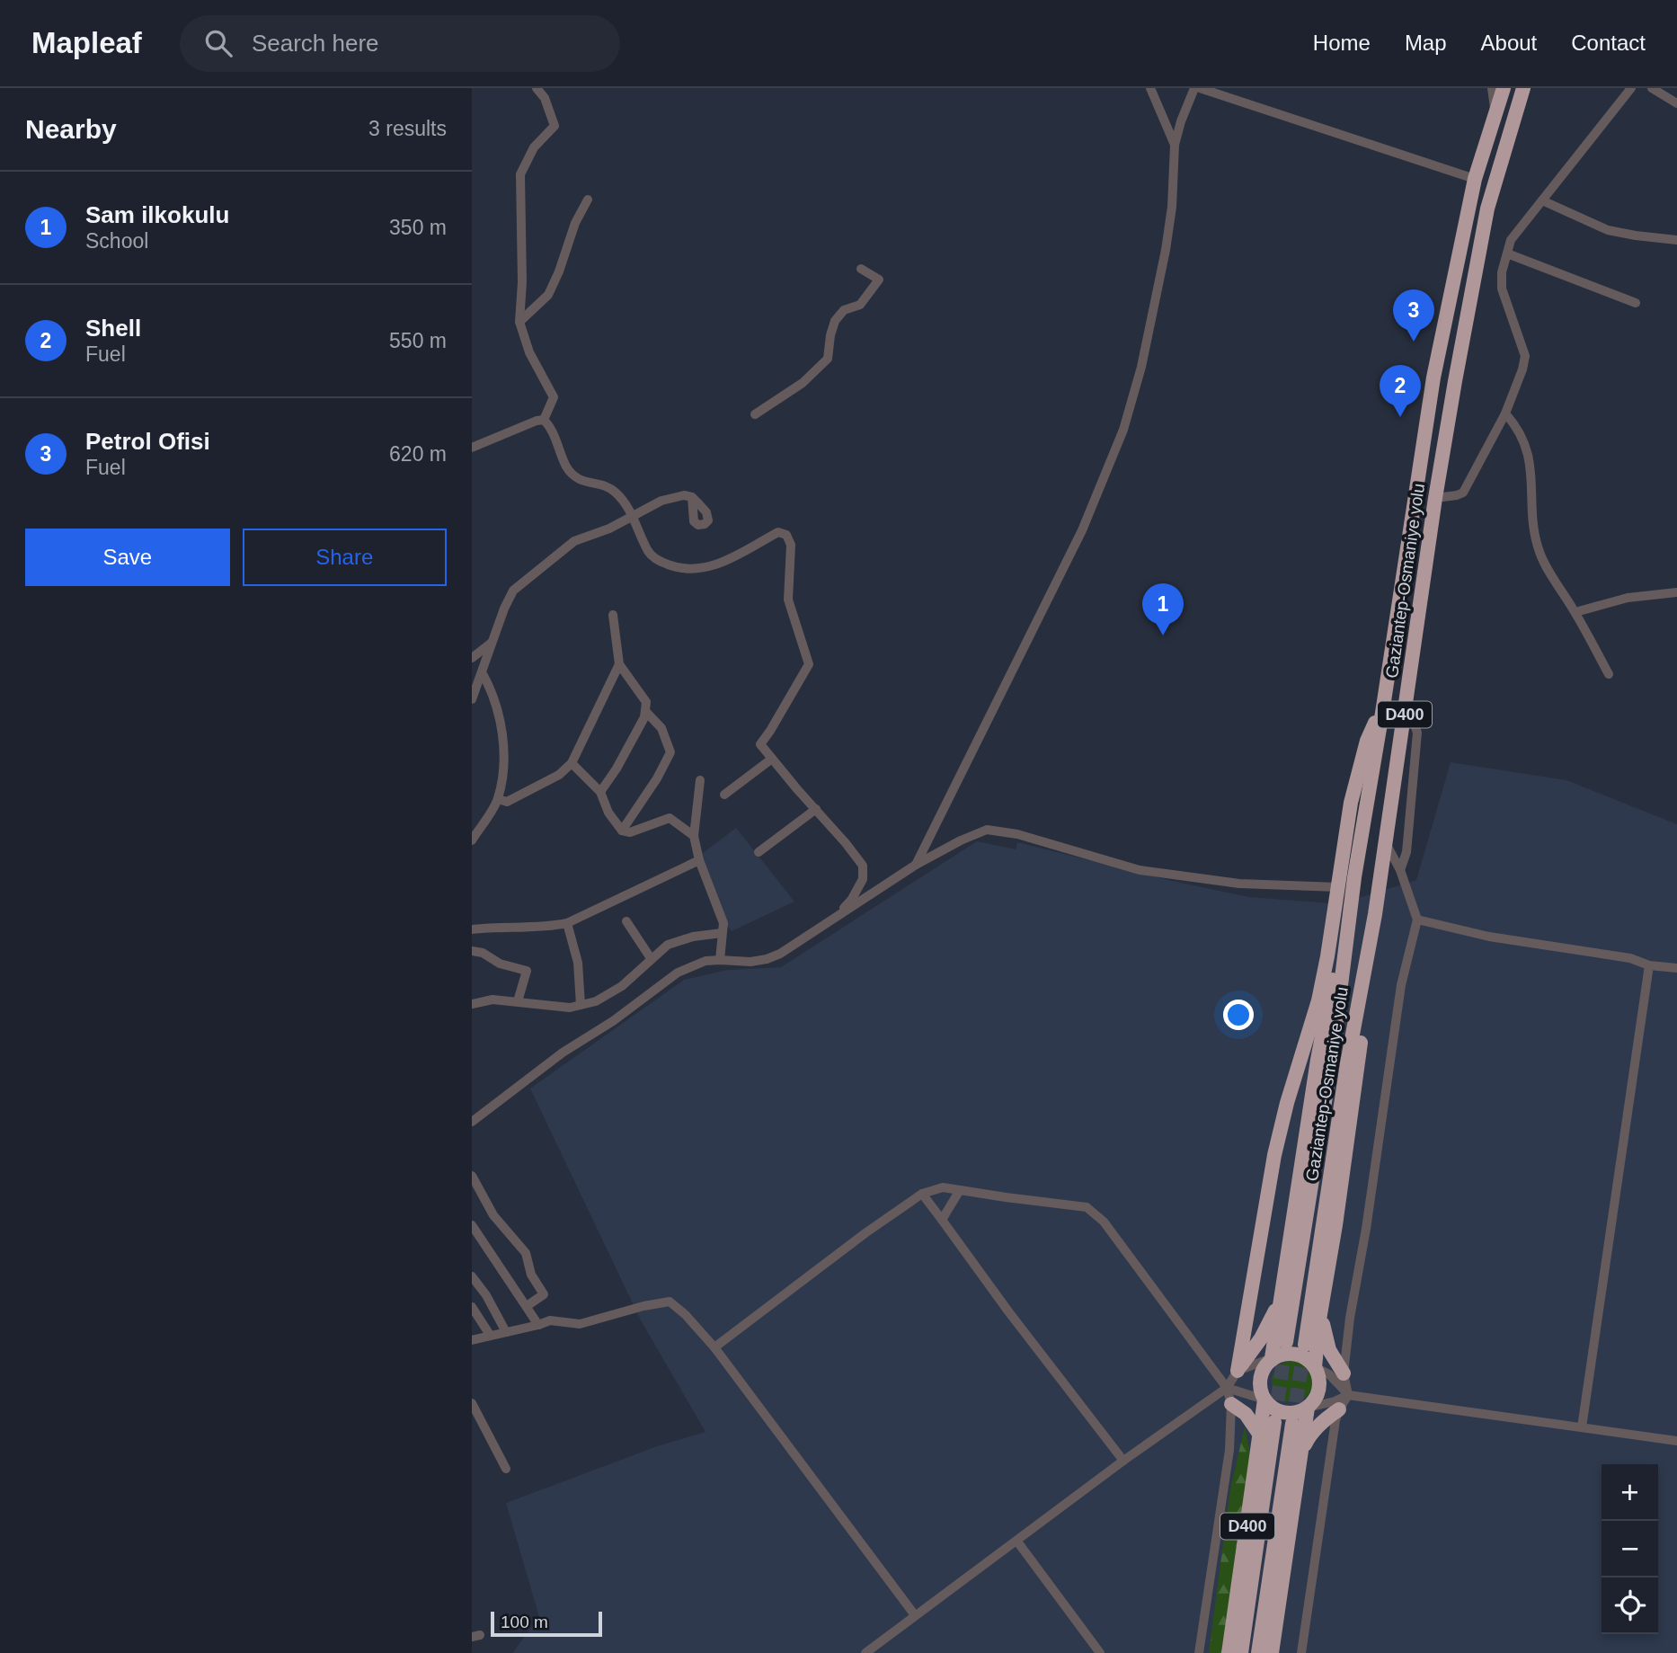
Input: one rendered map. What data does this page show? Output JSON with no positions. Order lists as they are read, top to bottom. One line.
{"streets":{"highway":["Gaziantep-Osmaniye yolu","D400"]},"crossings":[["Gaziantep-Osmaniye yolu","D400"]],"scale_bar":"100 m","page":{"header":"Mapleaf","search":"Search here","nav":["Home","Map","About","Contact"],"heading":["Nearby","3 results"],"list":[{"mark":"1","name":"Sam ilkokulu","note":"School","value":"350 m"},{"mark":"2","name":"Shell","note":"Fuel","value":"550 m"},{"mark":"3","name":"Petrol Ofisi","note":"Fuel","value":"620 m"}],"pins":["3","2","1"],"buttons":["Save","Share"],"map_buttons":["+","−"],"scale":"100 m"}}
